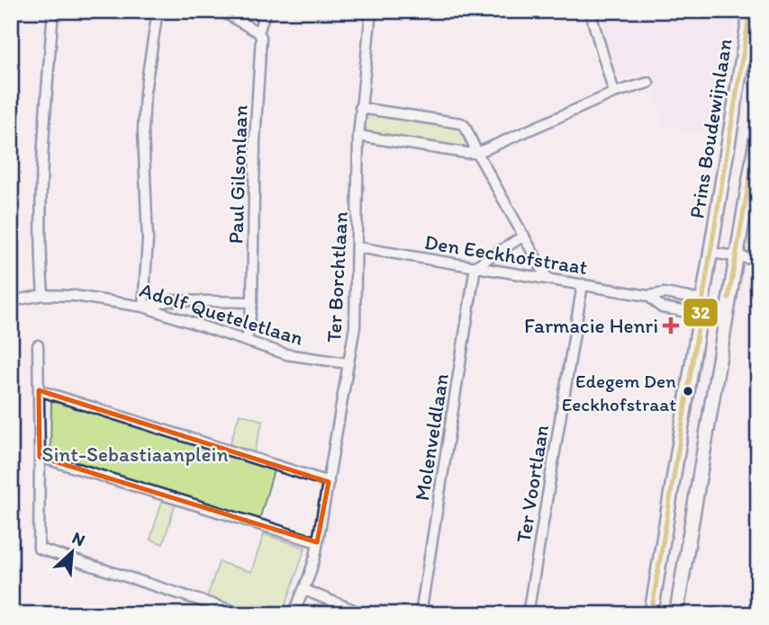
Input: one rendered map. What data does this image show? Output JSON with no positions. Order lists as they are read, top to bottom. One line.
{"streets":{"main road":["Prins Boudewijnlaan"],"street":["Paul Gilsonlaan","Den Eeckhofstraat","Ter Borchtlaan","Adolf Queteletlaan","Molenveldlaan","Ter Voortlaan"]},"crossings":[["Prins Boudewijnlaan","Den Eeckhofstraat"],["Paul Gilsonlaan","Adolf Queteletlaan"],["Den Eeckhofstraat","Ter Borchtlaan"],["Den Eeckhofstraat","Molenveldlaan"],["Den Eeckhofstraat","Ter Voortlaan"],["Ter Borchtlaan","Adolf Queteletlaan"]],"parks":["Sint-Sebastiaanplein"],"places":{"health":["Farmacie Henri"],"other":["Edegem Den Eeckhofstraat"]},"lines":["transit line 32"],"north":"top right"}
